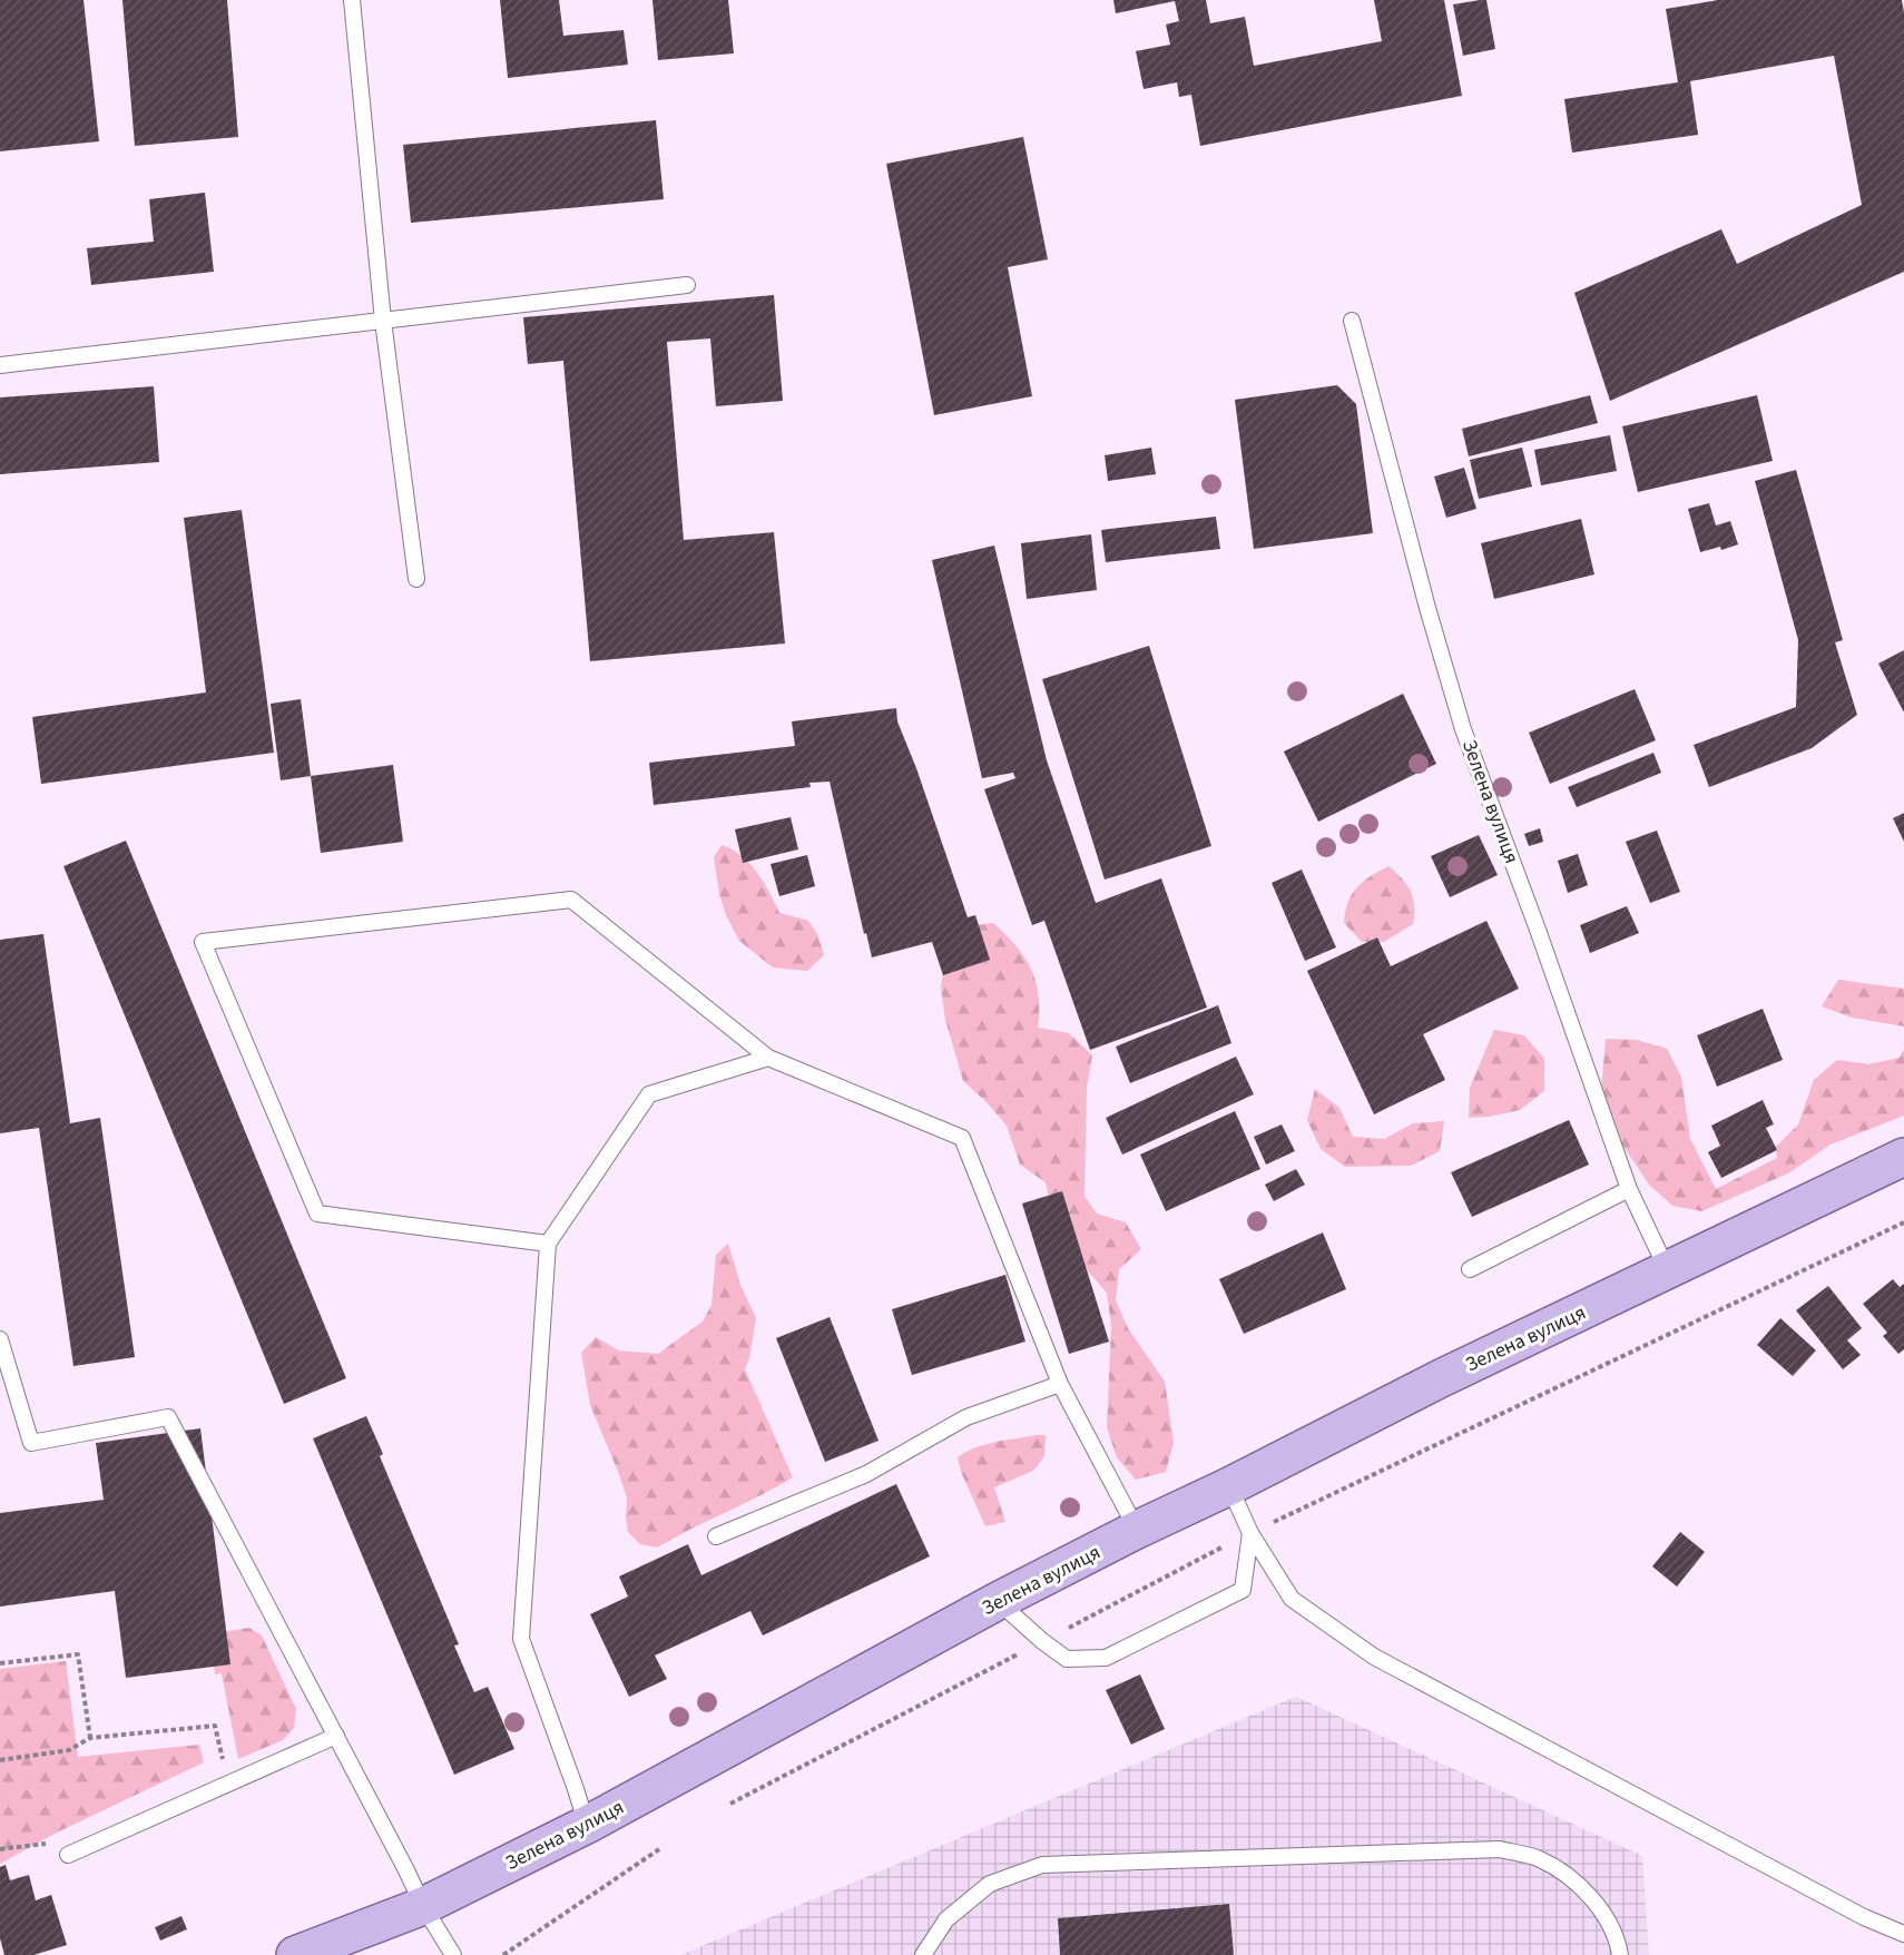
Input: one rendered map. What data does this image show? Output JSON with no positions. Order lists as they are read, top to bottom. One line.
{"streets":{"main road":["Зелена вулиця"]}}
